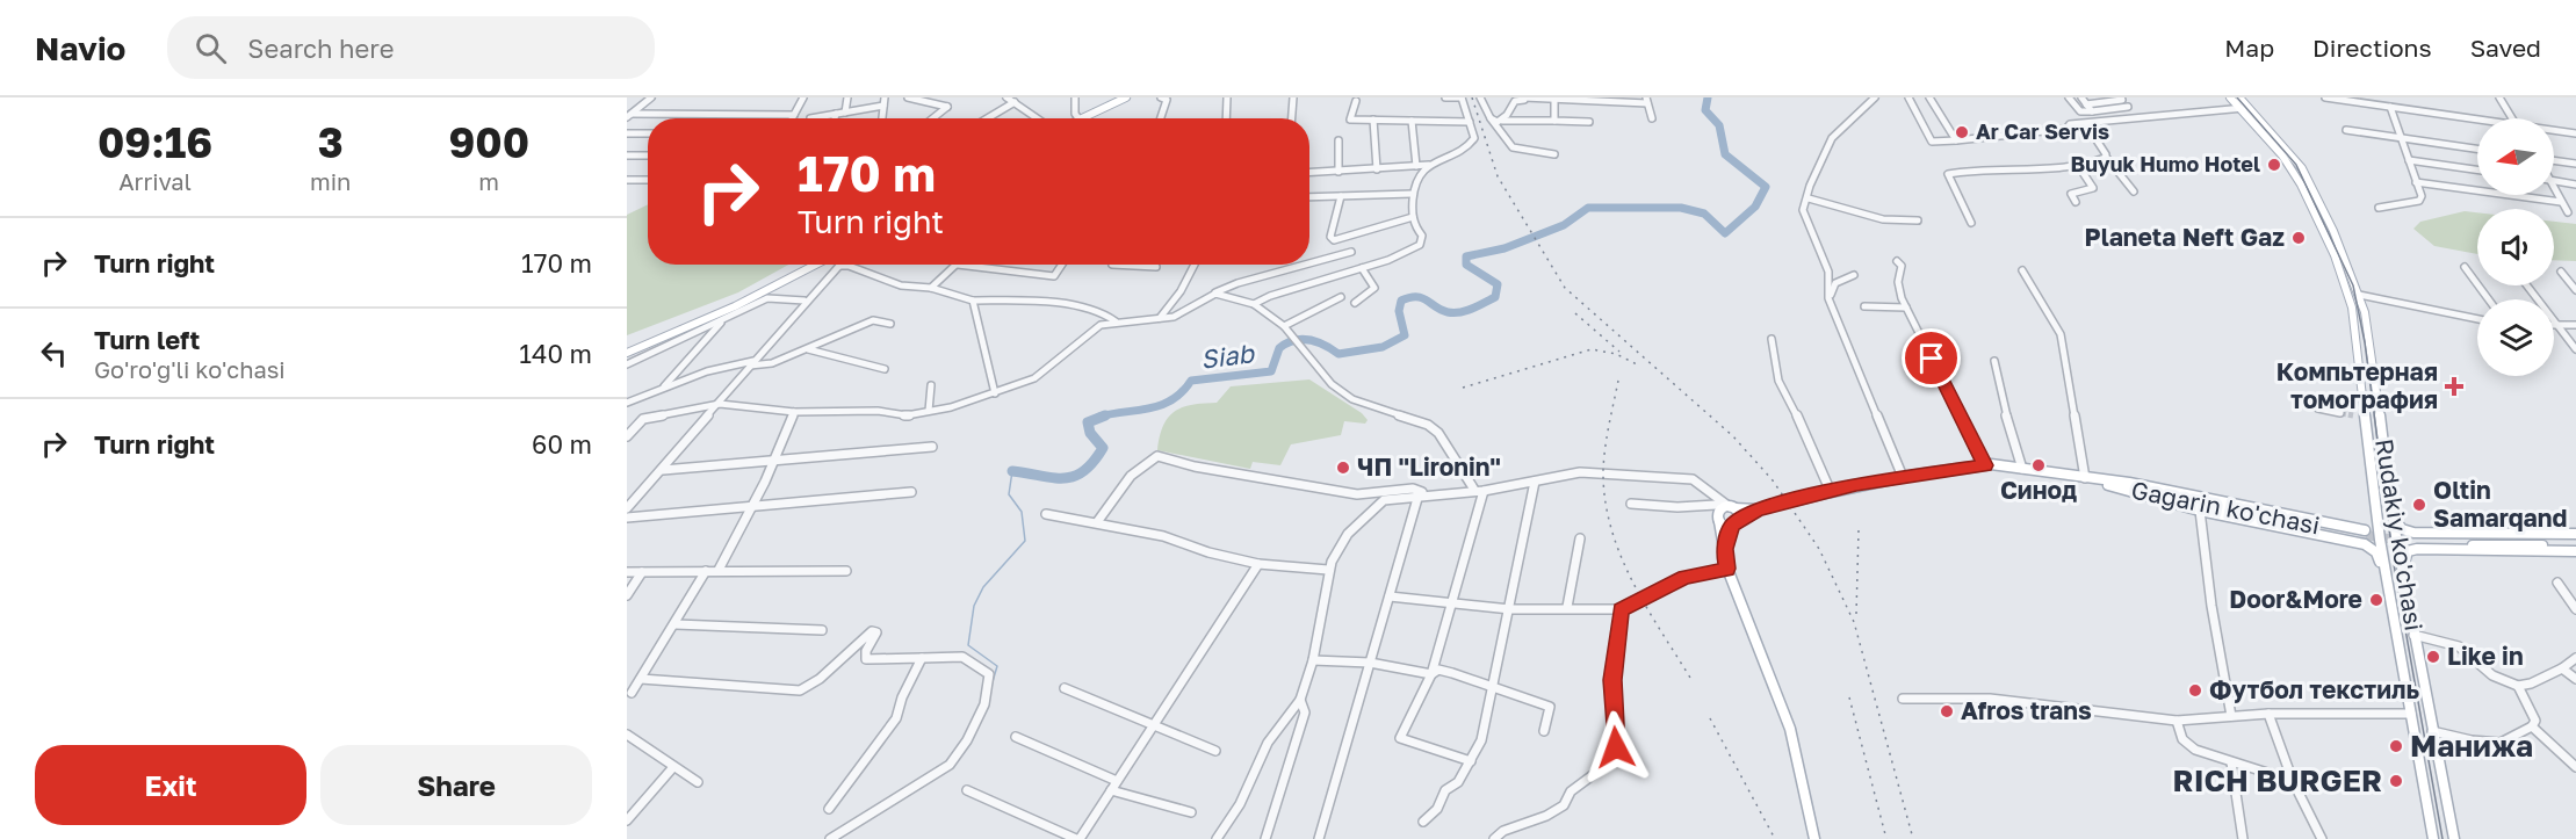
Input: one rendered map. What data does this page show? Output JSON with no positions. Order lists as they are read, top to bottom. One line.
{"streets":{"main road":["Gagarin ko'chasi","Rudakiy ko'chasi"]},"water":["Siab"],"places":{"other":["Ar Car Servis","Buyuk Humo Hotel","Planeta Neft Gaz","Синод","ЧП \"Lironin\"","Oltin Samarqand","Door&More","Like in","Футбол текстиль","Afros trans","Манижа","RICH BURGER"],"health":["Компьтерная томография"]},"north":"left","page":{"header":"Navio","search":"Search here","nav":["Map","Directions","Saved"],"eta":["09:16","Arrival","3","min","900","m"],"turn":["170 m","Turn right"],"list":[{"name":"Turn right","value":"170 m"},{"name":"Turn left","note":"Go'ro'g'li ko'chasi","value":"140 m"},{"name":"Turn right","value":"60 m"}],"buttons":["Exit","Share"]}}
